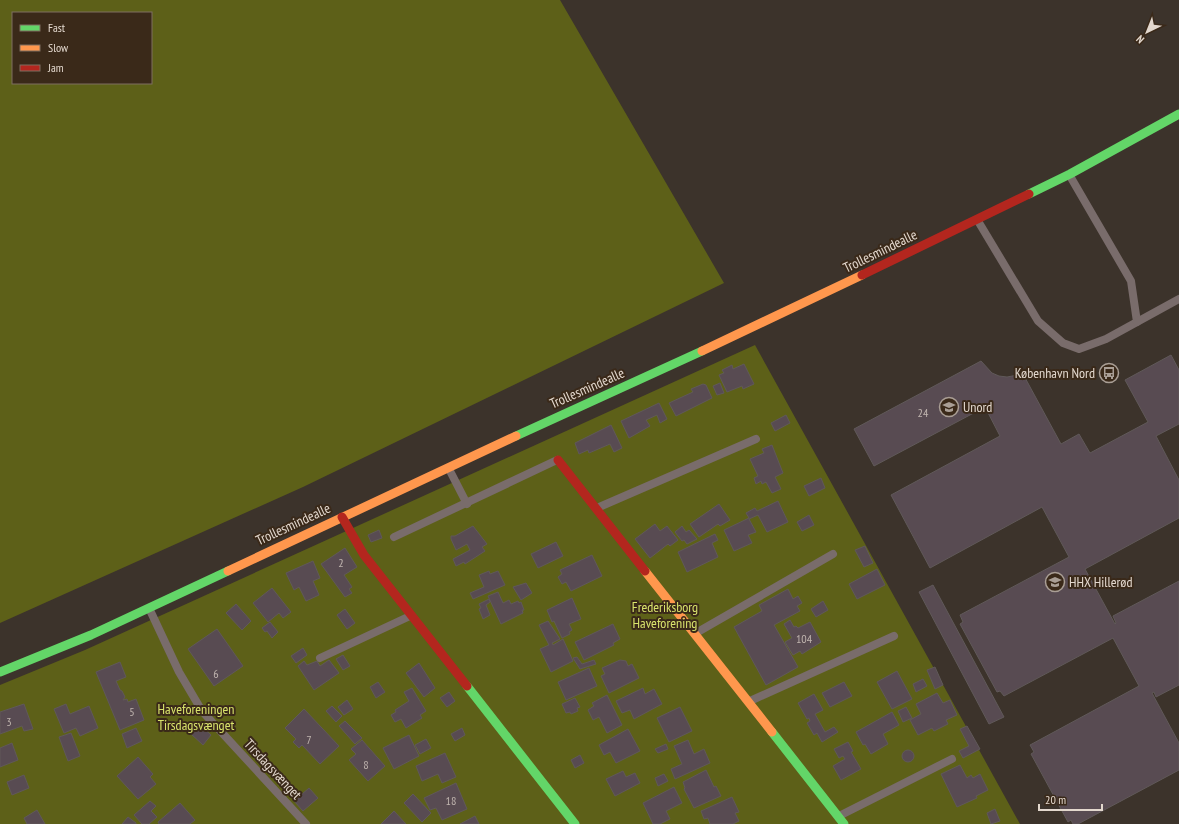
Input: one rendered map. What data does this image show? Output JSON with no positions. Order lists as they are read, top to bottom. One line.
{"streets":{"street":["Trollesmindealle"],"lane":["Tirsdagsvænget"]},"crossings":[["Trollesmindealle","Tirsdagsvænget"]],"parks":["Frederiksborg Haveforening","Haveforeningen Tirsdagsvænget"],"places":{"bus stop":["København Nord"],"school or university":["Unord","HHX Hillerød"]},"house_numbers":["24","2","104","6","5","3","7","8","18"],"legend":["Fast","Slow","Jam"],"scale_bar":"20 m","north":"bottom left"}
